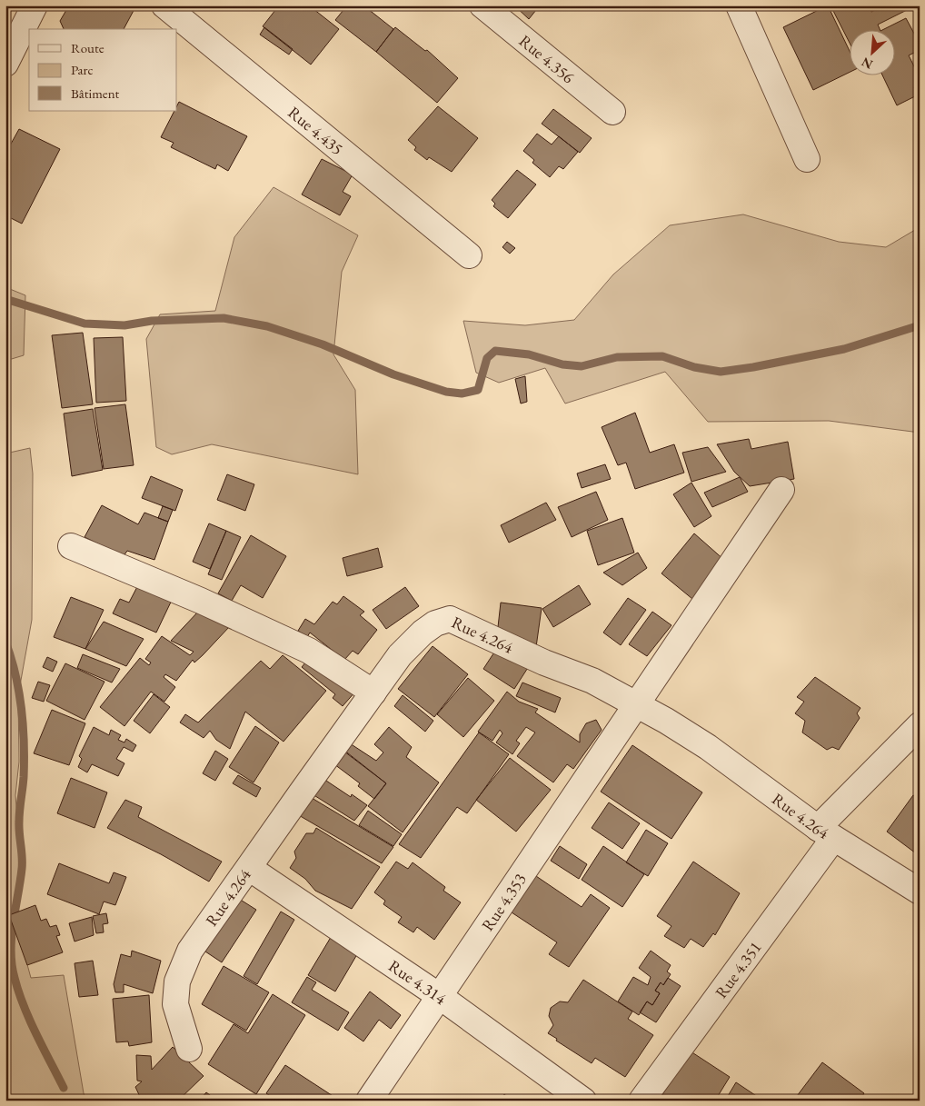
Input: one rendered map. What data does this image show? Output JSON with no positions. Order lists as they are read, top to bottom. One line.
{"streets":{"street":["Rue 4.356","Rue 4.435","Rue 4.264","Rue 4.353","Rue 4.351","Rue 4.314"]},"crossings":[["Rue 4.264","Rue 4.353"],["Rue 4.264","Rue 4.351"],["Rue 4.264","Rue 4.314"],["Rue 4.353","Rue 4.314"]],"legend":["Route","Parc","Bâtiment"],"north":"bottom left"}
